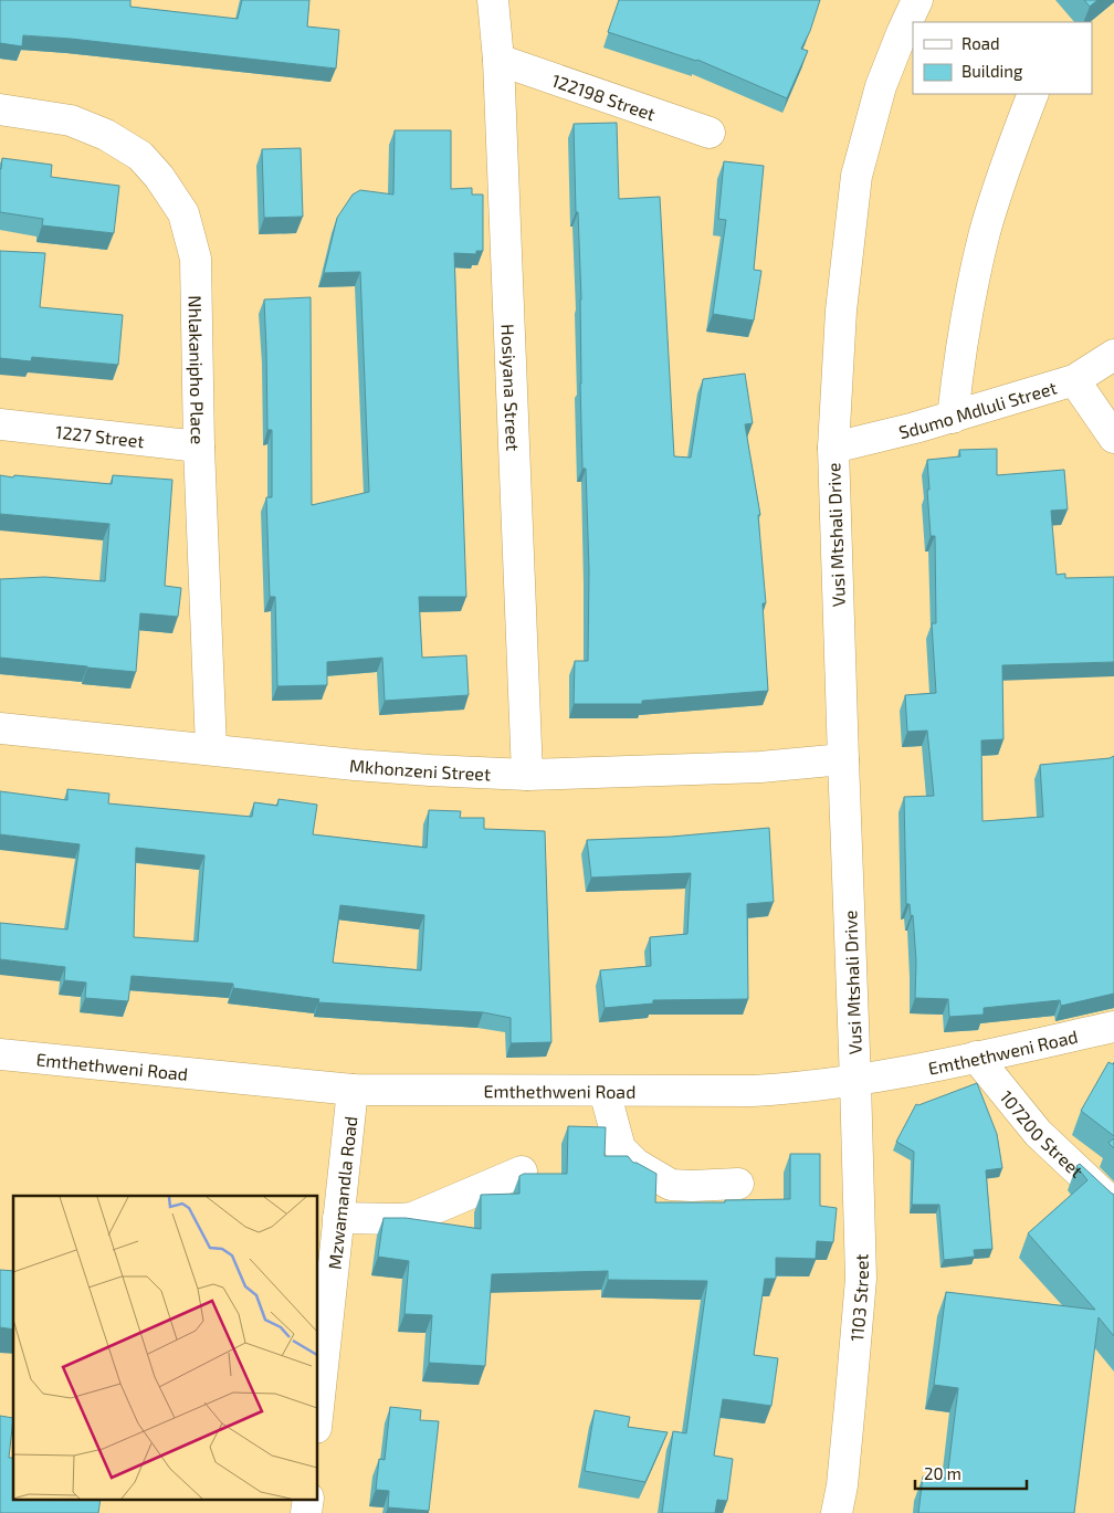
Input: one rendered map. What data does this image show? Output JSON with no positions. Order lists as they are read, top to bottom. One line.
{"streets":{"street":["122198 Street","Nhlakanipho Place","Hosiyana Street","Sdumo Mdluli Street","1227 Street","Vusi Mtshali Drive","Mkhonzeni Street","Emthethweni Road","107200 Street","Mzwamandla Road","1103 Street"]},"crossings":[["122198 Street","Hosiyana Street"],["Nhlakanipho Place","1227 Street"],["Nhlakanipho Place","Mkhonzeni Street"],["Hosiyana Street","Mkhonzeni Street"],["Sdumo Mdluli Street","Vusi Mtshali Drive"],["Vusi Mtshali Drive","Mkhonzeni Street"],["Vusi Mtshali Drive","Emthethweni Road"],["Vusi Mtshali Drive","1103 Street"],["Emthethweni Road","107200 Street"],["Emthethweni Road","Mzwamandla Road"],["Emthethweni Road","1103 Street"]],"legend":["Road","Building"],"scale_bar":"20 m"}
